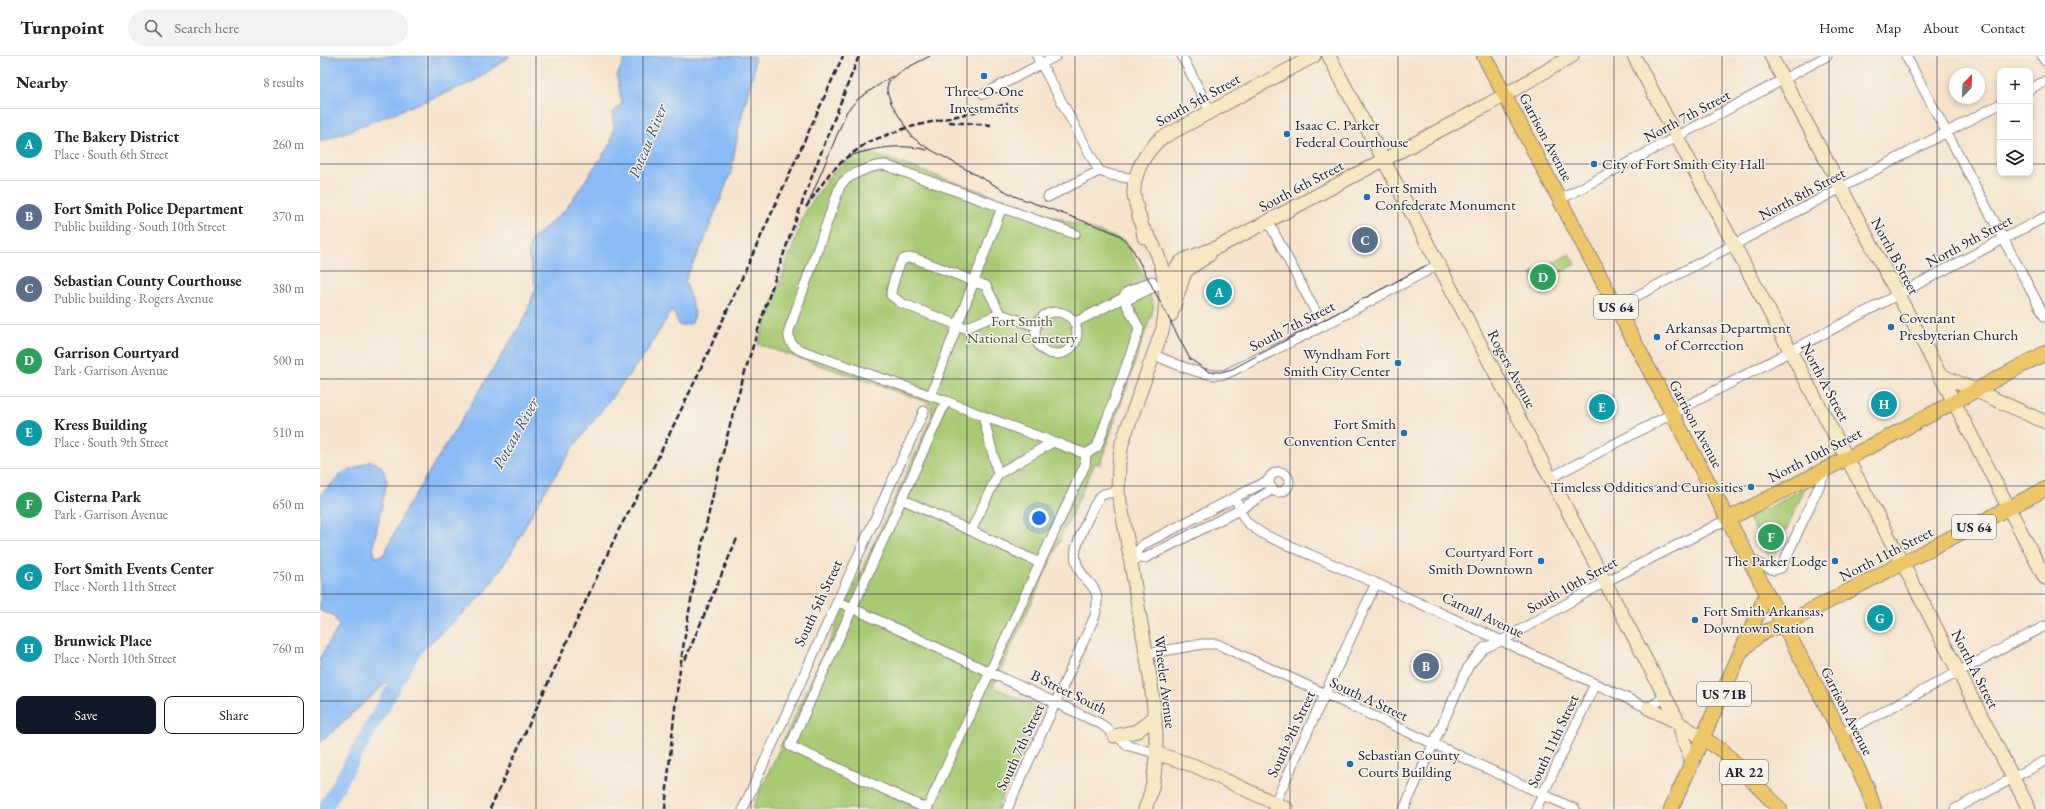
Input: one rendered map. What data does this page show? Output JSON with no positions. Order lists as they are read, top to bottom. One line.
{"streets":{"main road":["Garrison Avenue","US 64","North 10th Street","North 11th Street","US 71B","AR 22"],"street":["South 5th Street","North 7th Street","South 6th Street","North 8th Street","North 9th Street","North B Street","South 7th Street","Rogers Avenue","North A Street","South 10th Street","Carnall Avenue","Wheeler Avenue","B Street South","South A Street","South 9th Street","South 11th Street"]},"crossings":[["South 5th Street","B Street South"],["North 7th Street","Garrison Avenue"],["North 7th Street","North B Street"],["North 7th Street","North A Street"],["Garrison Avenue","South 6th Street"],["Garrison Avenue","North 8th Street"],["Garrison Avenue","North 9th Street"],["Garrison Avenue","North 10th Street"],["Garrison Avenue","North 11th Street"],["Garrison Avenue","South 10th Street"],["Garrison Avenue","US 71B"],["South 6th Street","South 7th Street"],["South 6th Street","Rogers Avenue"],["North 8th Street","North B Street"],["North 8th Street","North A Street"],["North 9th Street","North B Street"],["North 9th Street","North A Street"],["North B Street","North 10th Street"],["North B Street","North 11th Street"],["South 7th Street","Rogers Avenue"],["South 7th Street","B Street South"],["Rogers Avenue","South 10th Street"],["North A Street","North 10th Street"],["North A Street","North 11th Street"],["North 10th Street","South 10th Street"],["North 11th Street","US 71B"],["South 10th Street","Carnall Avenue"],["South 10th Street","South A Street"],["Carnall Avenue","South 9th Street"],["Carnall Avenue","South 11th Street"],["Wheeler Avenue","B Street South"],["Wheeler Avenue","South A Street"],["B Street South","South 9th Street"],["US 71B","AR 22"],["South A Street","South 9th Street"],["South A Street","South 11th Street"]],"water":["Poteau River"],"parks":["Fort Smith National Cemetery"],"places":["Three-O-One Investments","Isaac C. Parker Federal Courthouse","City of Fort Smith City Hall","Fort Smith Confederate Monument","Covenant Presbyterian Church","Arkansas Department of Correction","Wyndham Fort Smith City Center","Fort Smith Convention Center","Timeless Oddities and Curiosities","Courtyard Fort Smith Downtown","The Parker Lodge","Fort Smith Arkansas, Downtown Station","Sebastian County Courts Building"],"north":"top right","page":{"header":"Turnpoint","search":"Search here","nav":["Home","Map","About","Contact"],"heading":["Nearby","8 results"],"map_buttons":["+","−"],"list":[{"mark":"A","name":"The Bakery District","note":"Place · South 6th Street","value":"260 m"},{"mark":"B","name":"Fort Smith Police Department","note":"Public building · South 10th Street","value":"370 m"},{"mark":"C","name":"Sebastian County Courthouse","note":"Public building · Rogers Avenue","value":"380 m"},{"mark":"D","name":"Garrison Courtyard","note":"Park · Garrison Avenue","value":"500 m"},{"mark":"E","name":"Kress Building","note":"Place · South 9th Street","value":"510 m"},{"mark":"F","name":"Cisterna Park","note":"Park · Garrison Avenue","value":"650 m"},{"mark":"G","name":"Fort Smith Events Center","note":"Place · North 11th Street","value":"750 m"},{"mark":"H","name":"Brunwick Place","note":"Place · North 10th Street","value":"760 m"}],"pins":["C","D","A","H","E","F","G","B"],"buttons":["Save","Share"]}}
